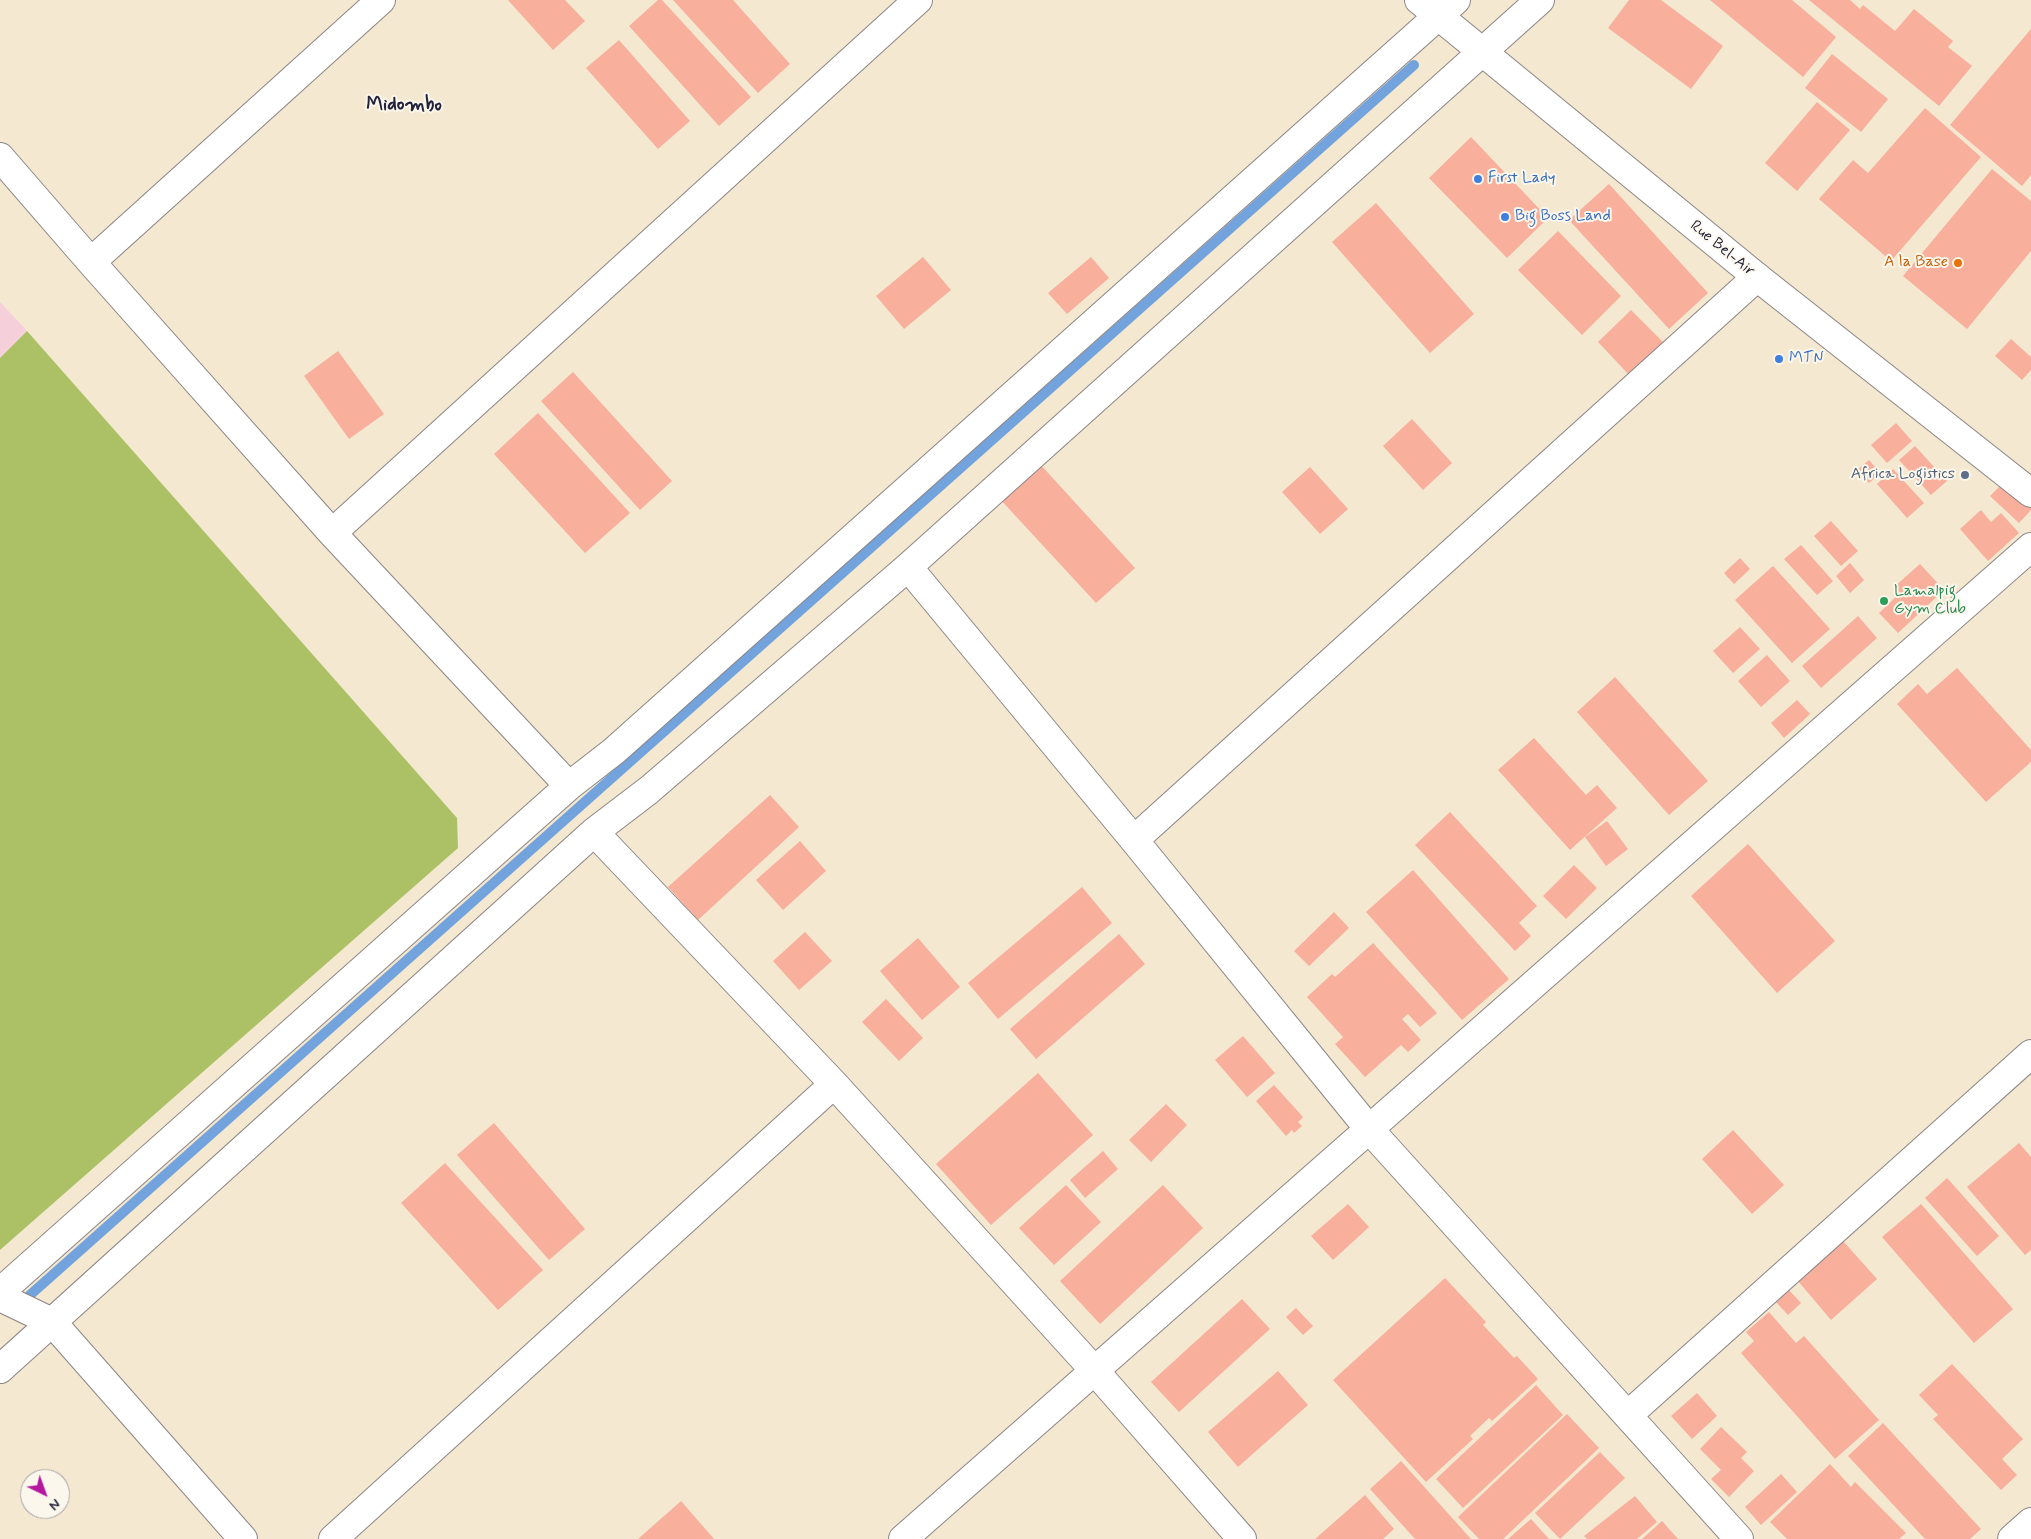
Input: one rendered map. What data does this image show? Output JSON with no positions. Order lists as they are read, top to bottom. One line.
{"streets":{"street":["Rue Bel-Air"]},"districts":["Midombo"],"places":["First Lady","Big Boss Land","A la Base","MTN","Africa Logistics","Lamalpig Gym Club"],"north":"bottom right"}
